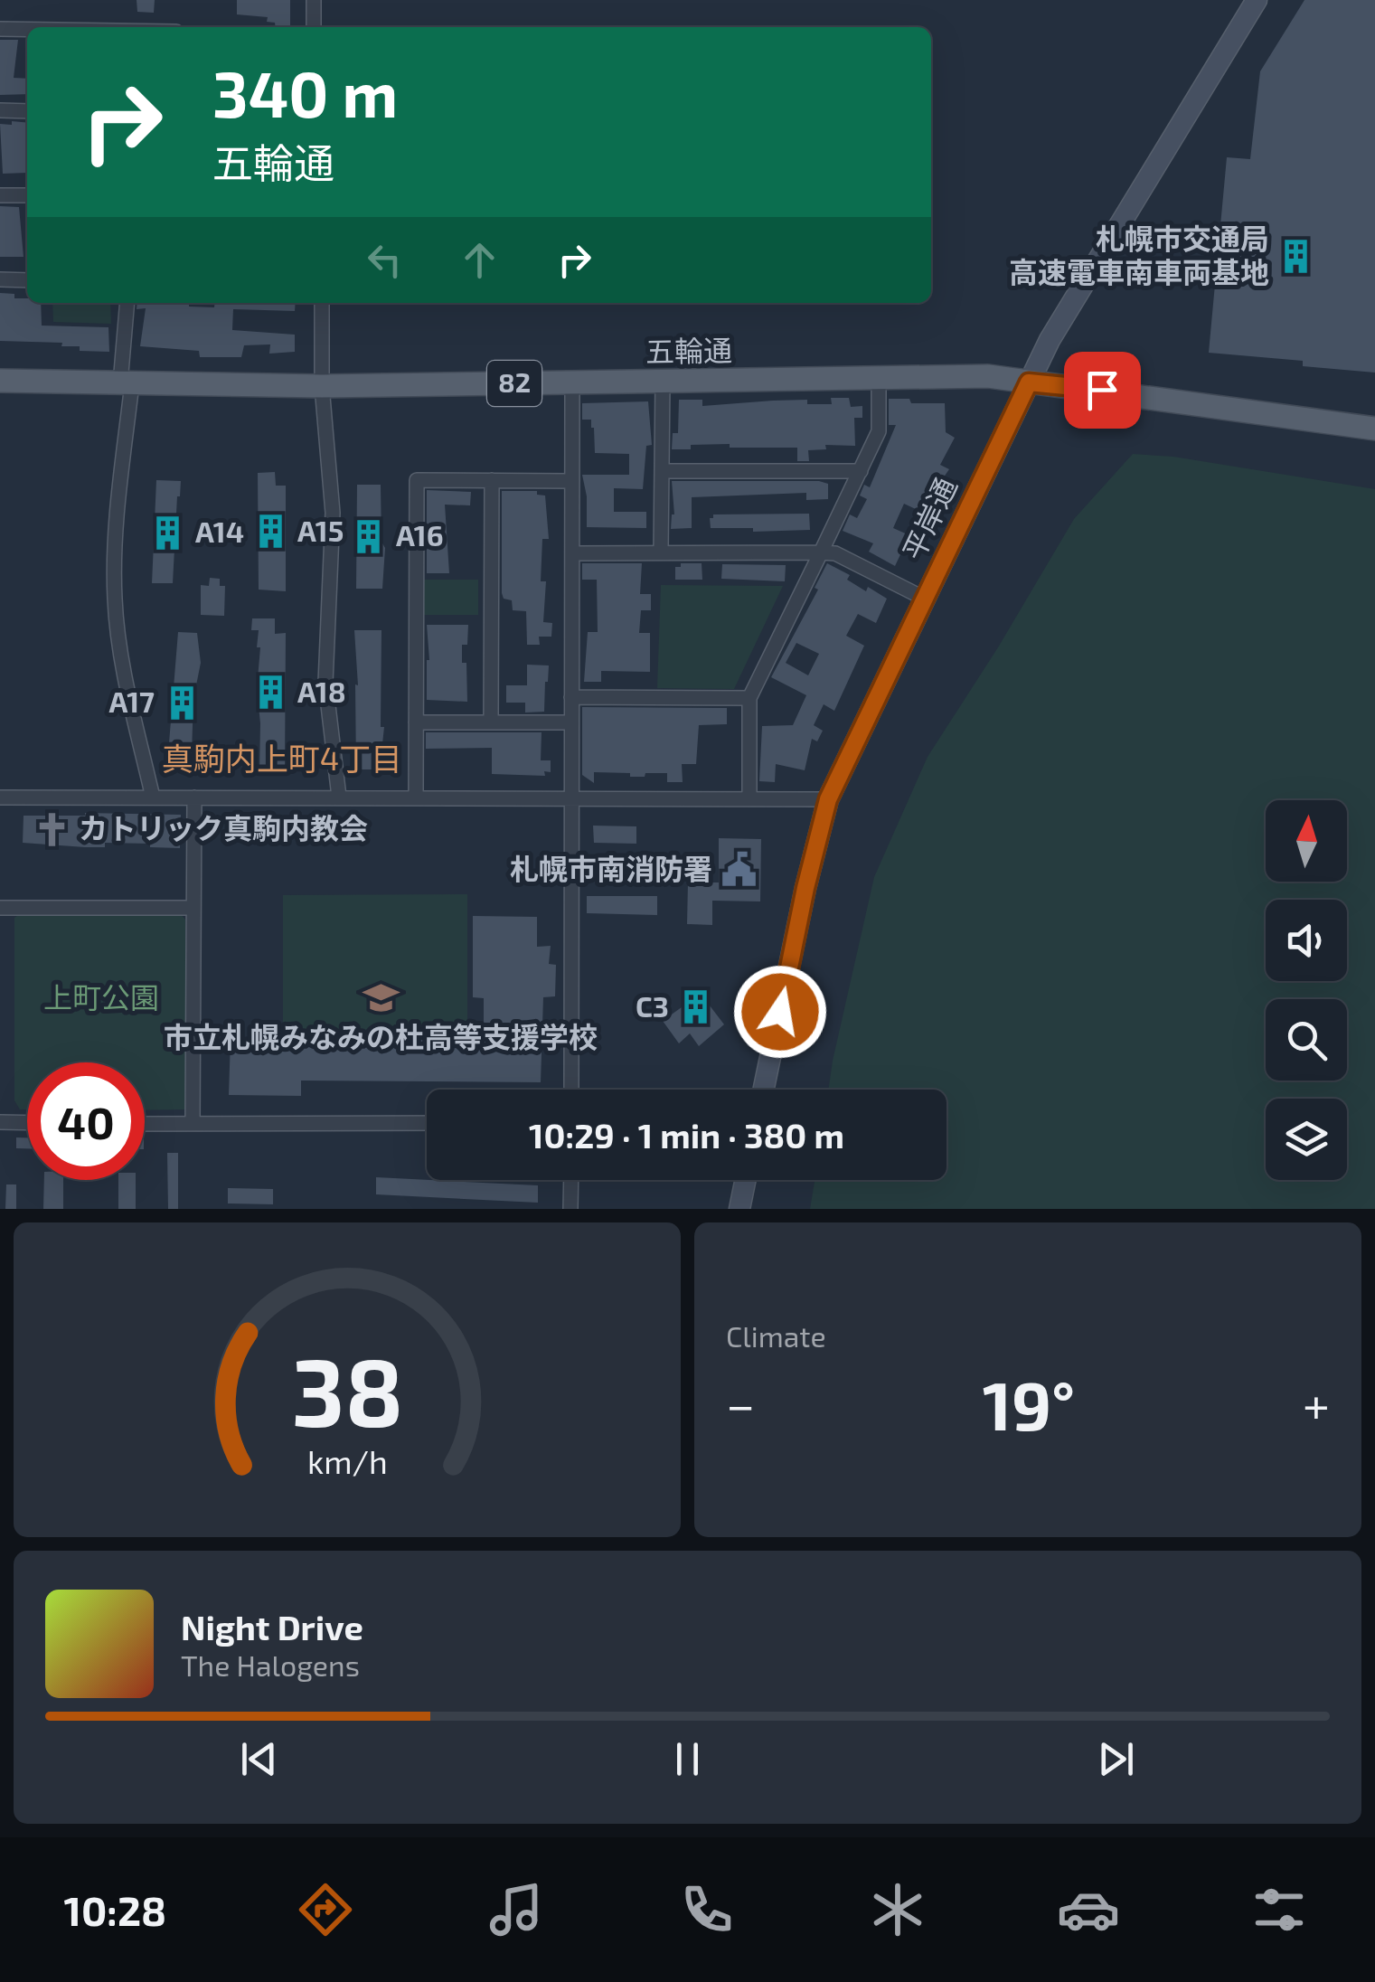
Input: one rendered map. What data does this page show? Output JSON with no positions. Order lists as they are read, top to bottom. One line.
{"streets":{"main road":["五輪通","82"],"street":["平岸通"]},"crossings":[["五輪通","平岸通"]],"districts":["真駒内上町4丁目"],"parks":["上町公園"],"places":{"building":["札幌市交通局 高速電車南車両基地","A15","A14","A16","A18","A17","C3"],"church":["カトリック真駒内教会"],"public building":["札幌市南消防署"],"school or university":["市立札幌みなみの杜高等支援学校"]},"north":"top","page":{"turn":["340 m","五輪通"],"limit":"40","trip":"10:29 · 1 min · 380 m","tile":"Climate","heat":["−","19°","+"],"song":["Night Drive","The Halogens"],"tabs":"10:28","gauge":["38","km/h"]}}
